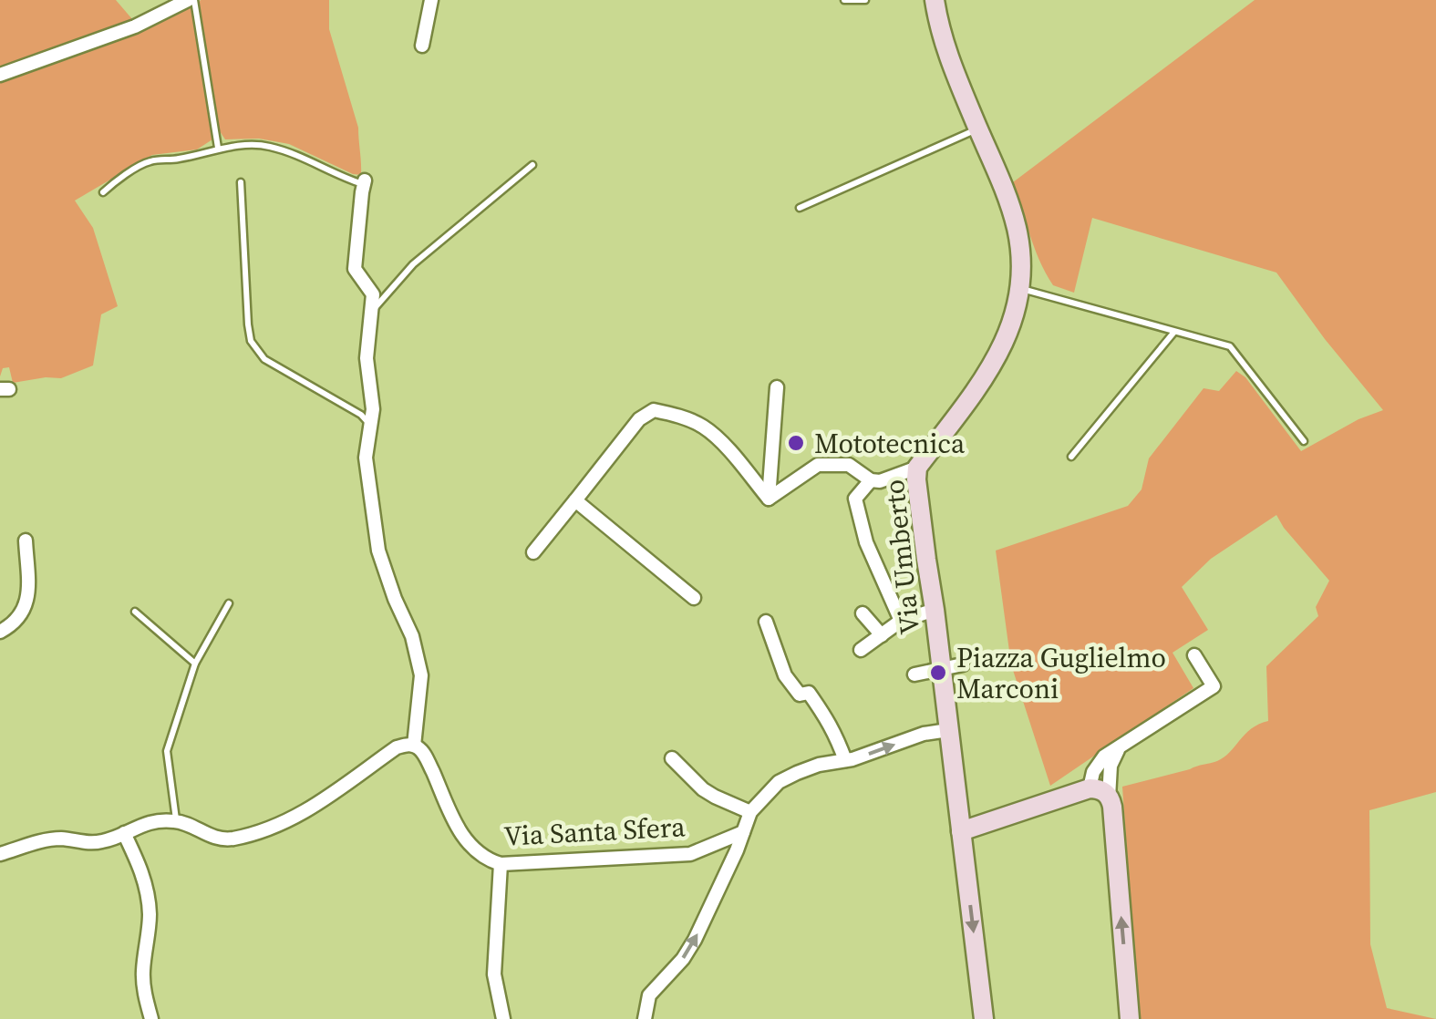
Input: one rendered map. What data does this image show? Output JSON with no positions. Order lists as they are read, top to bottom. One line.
{"streets":{"main road":["Via Umberto"],"street":["Via Santa Sfera"]},"places":["Mototecnica","Piazza Guglielmo Marconi"]}
